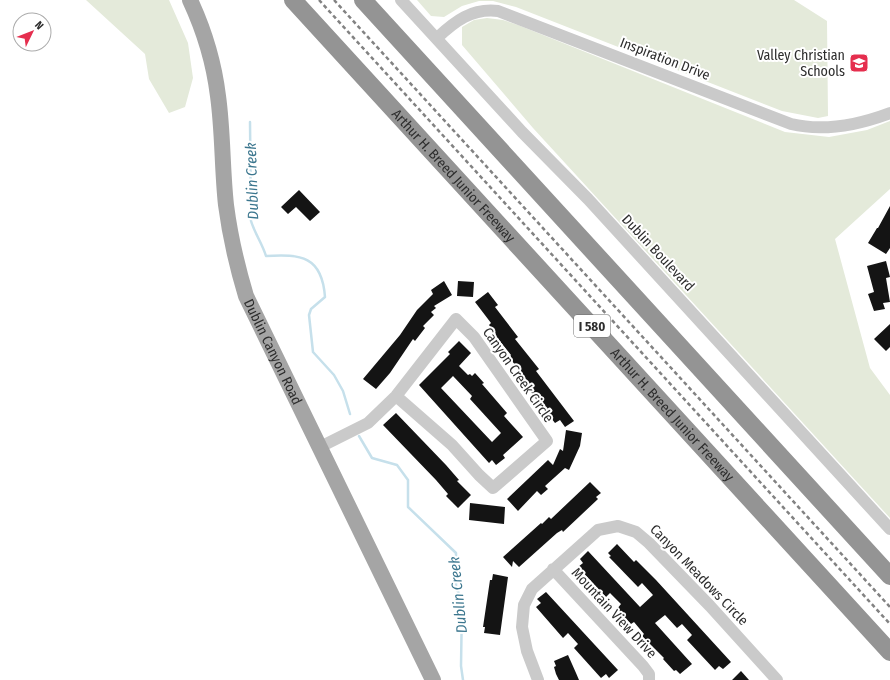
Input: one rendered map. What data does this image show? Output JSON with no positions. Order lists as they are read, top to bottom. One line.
{"streets":{"highway":["Arthur H. Breed Junior Freeway","I 580"],"main road":["Dublin Canyon Road"],"street":["Inspiration Drive","Dublin Boulevard","Canyon Creek Circle","Canyon Meadows Circle","Mountain View Drive"]},"crossings":[["Inspiration Drive","Dublin Boulevard"],["Dublin Canyon Road","Canyon Creek Circle"],["Canyon Meadows Circle","Mountain View Drive"]],"water":["Dublin Creek"],"places":{"school or university":["Valley Christian Schools"]},"north":"top right"}
